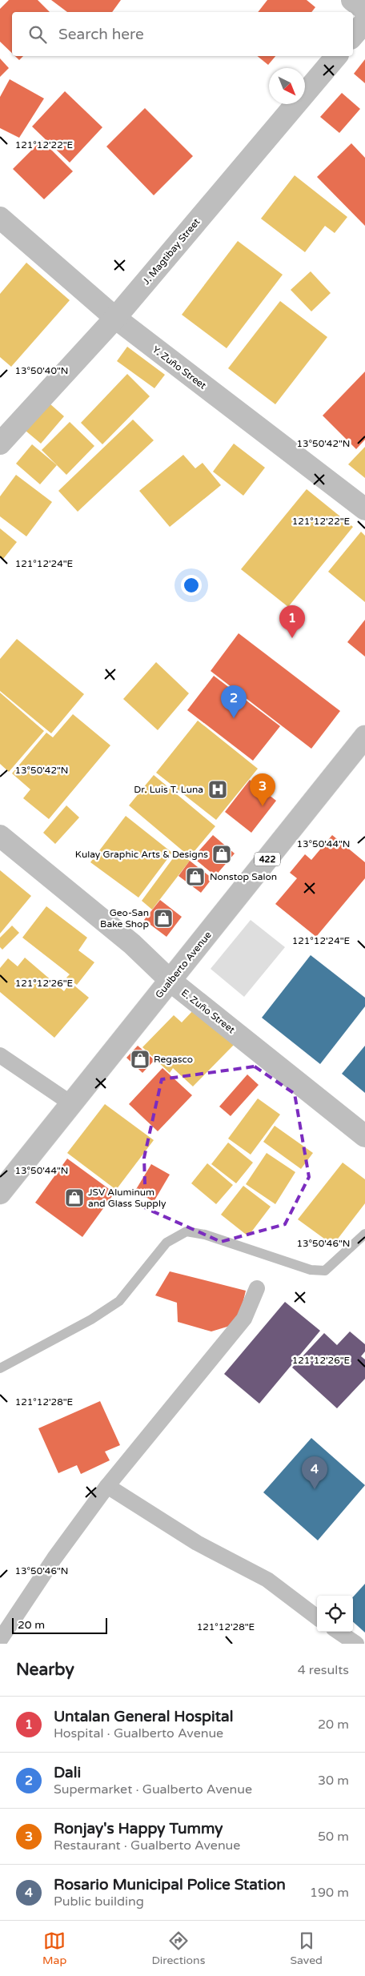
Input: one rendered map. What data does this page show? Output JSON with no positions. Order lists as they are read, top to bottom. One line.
{"streets":{"street":["J. Magtibay Street","Y. Zuño Street","422","Gualberto Avenue","E. Zuño Street"]},"crossings":[["J. Magtibay Street","Y. Zuño Street"],["Gualberto Avenue","E. Zuño Street"]],"places":{"hospital":["Dr. Luis T. Luna"],"shop":["Kulay Graphic Arts & Designs","Nonstop Salon","Geo-San Bake Shop","Regasco","JSV Aluminum and Glass Supply"]},"scale_bar":"20 m","north":"bottom right","page":{"search":"Search here","pins":["1","2","3","4"],"scale":"20 m","heading":["Nearby","4 results"],"list":[{"mark":"1","name":"Untalan General Hospital","note":"Hospital · Gualberto Avenue","value":"20 m"},{"mark":"2","name":"Dali","note":"Supermarket · Gualberto Avenue","value":"30 m"},{"mark":"3","name":"Ronjay's Happy Tummy","note":"Restaurant · Gualberto Avenue","value":"50 m"},{"mark":"4","name":"Rosario Municipal Police Station","note":"Public building","value":"190 m"}],"nav":["Map","Directions","Saved"]},"coordinates":["121°12'22\"E","13°50'40\"N","13°50'42\"N","121°12'24\"E","13°50'44\"N","121°12'26\"E","13°50'46\"N","121°12'28\"E"]}
